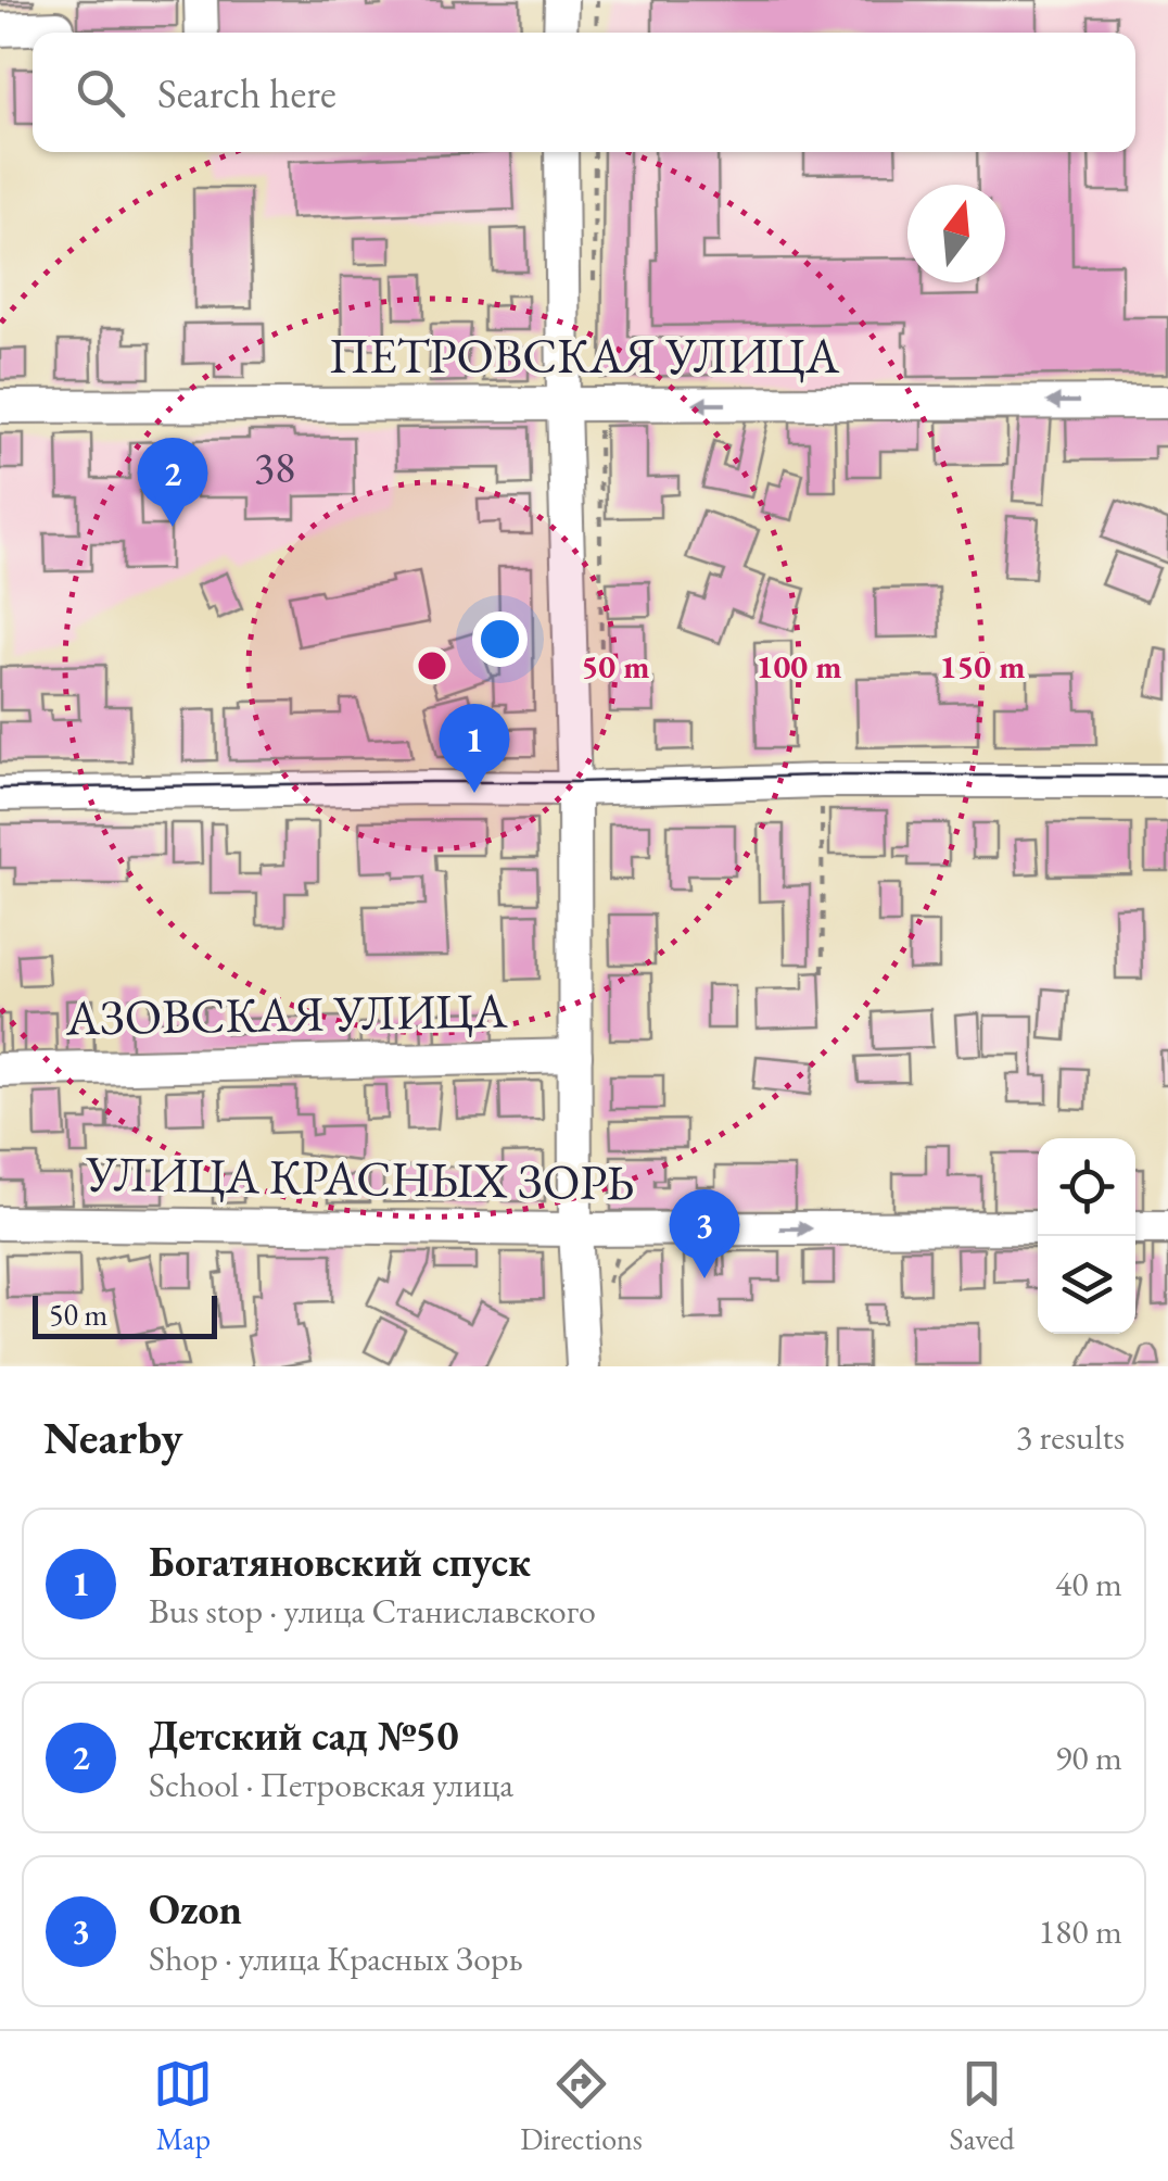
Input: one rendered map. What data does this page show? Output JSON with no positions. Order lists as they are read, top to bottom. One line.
{"streets":{"street":["ПЕТРОВСКАЯ УЛИЦА","АЗОВСКАЯ УЛИЦА","УЛИЦА КРАСНЫХ ЗОРЬ"]},"one_way":["ПЕТРОВСКАЯ УЛИЦА","УЛИЦА КРАСНЫХ ЗОРЬ"],"house_numbers":["38"],"scale_bar":"50 m","north":"top","page":{"search":"Search here","pins":["2","1","3"],"scale":"50 m","heading":["Nearby","3 results"],"list":[{"mark":"1","name":"Богатяновский спуск","note":"Bus stop · улица Станиславского","value":"40 m"},{"mark":"2","name":"Детский сад №50","note":"School · Петровская улица","value":"90 m"},{"mark":"3","name":"Ozon","note":"Shop · улица Красных Зорь","value":"180 m"}],"nav":["Map","Directions","Saved"]},"rings":["50 m","100 m","150 m"]}
